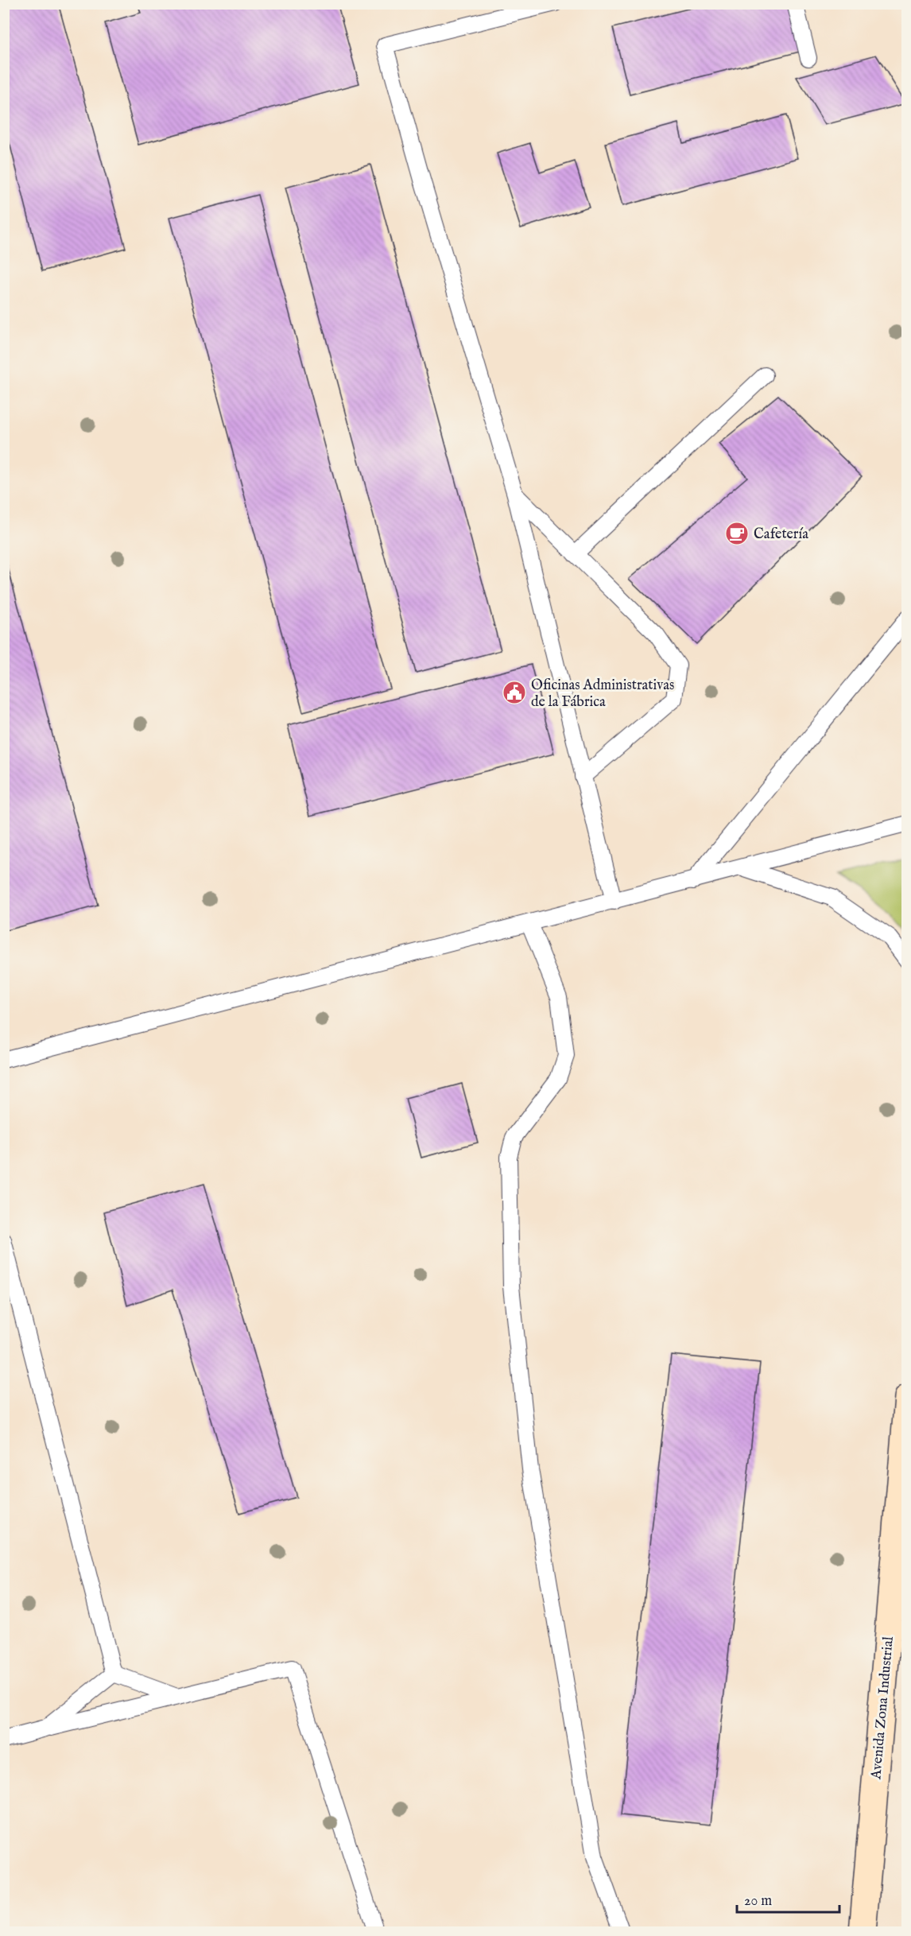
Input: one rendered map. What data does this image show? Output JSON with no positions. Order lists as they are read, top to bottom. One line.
{"streets":{"main road":["Avenida Zona Industrial"]},"places":{"cafe":["Cafetería"],"public building":["Oficinas Administrativas de la Fábrica"]},"scale_bar":"20 m"}
